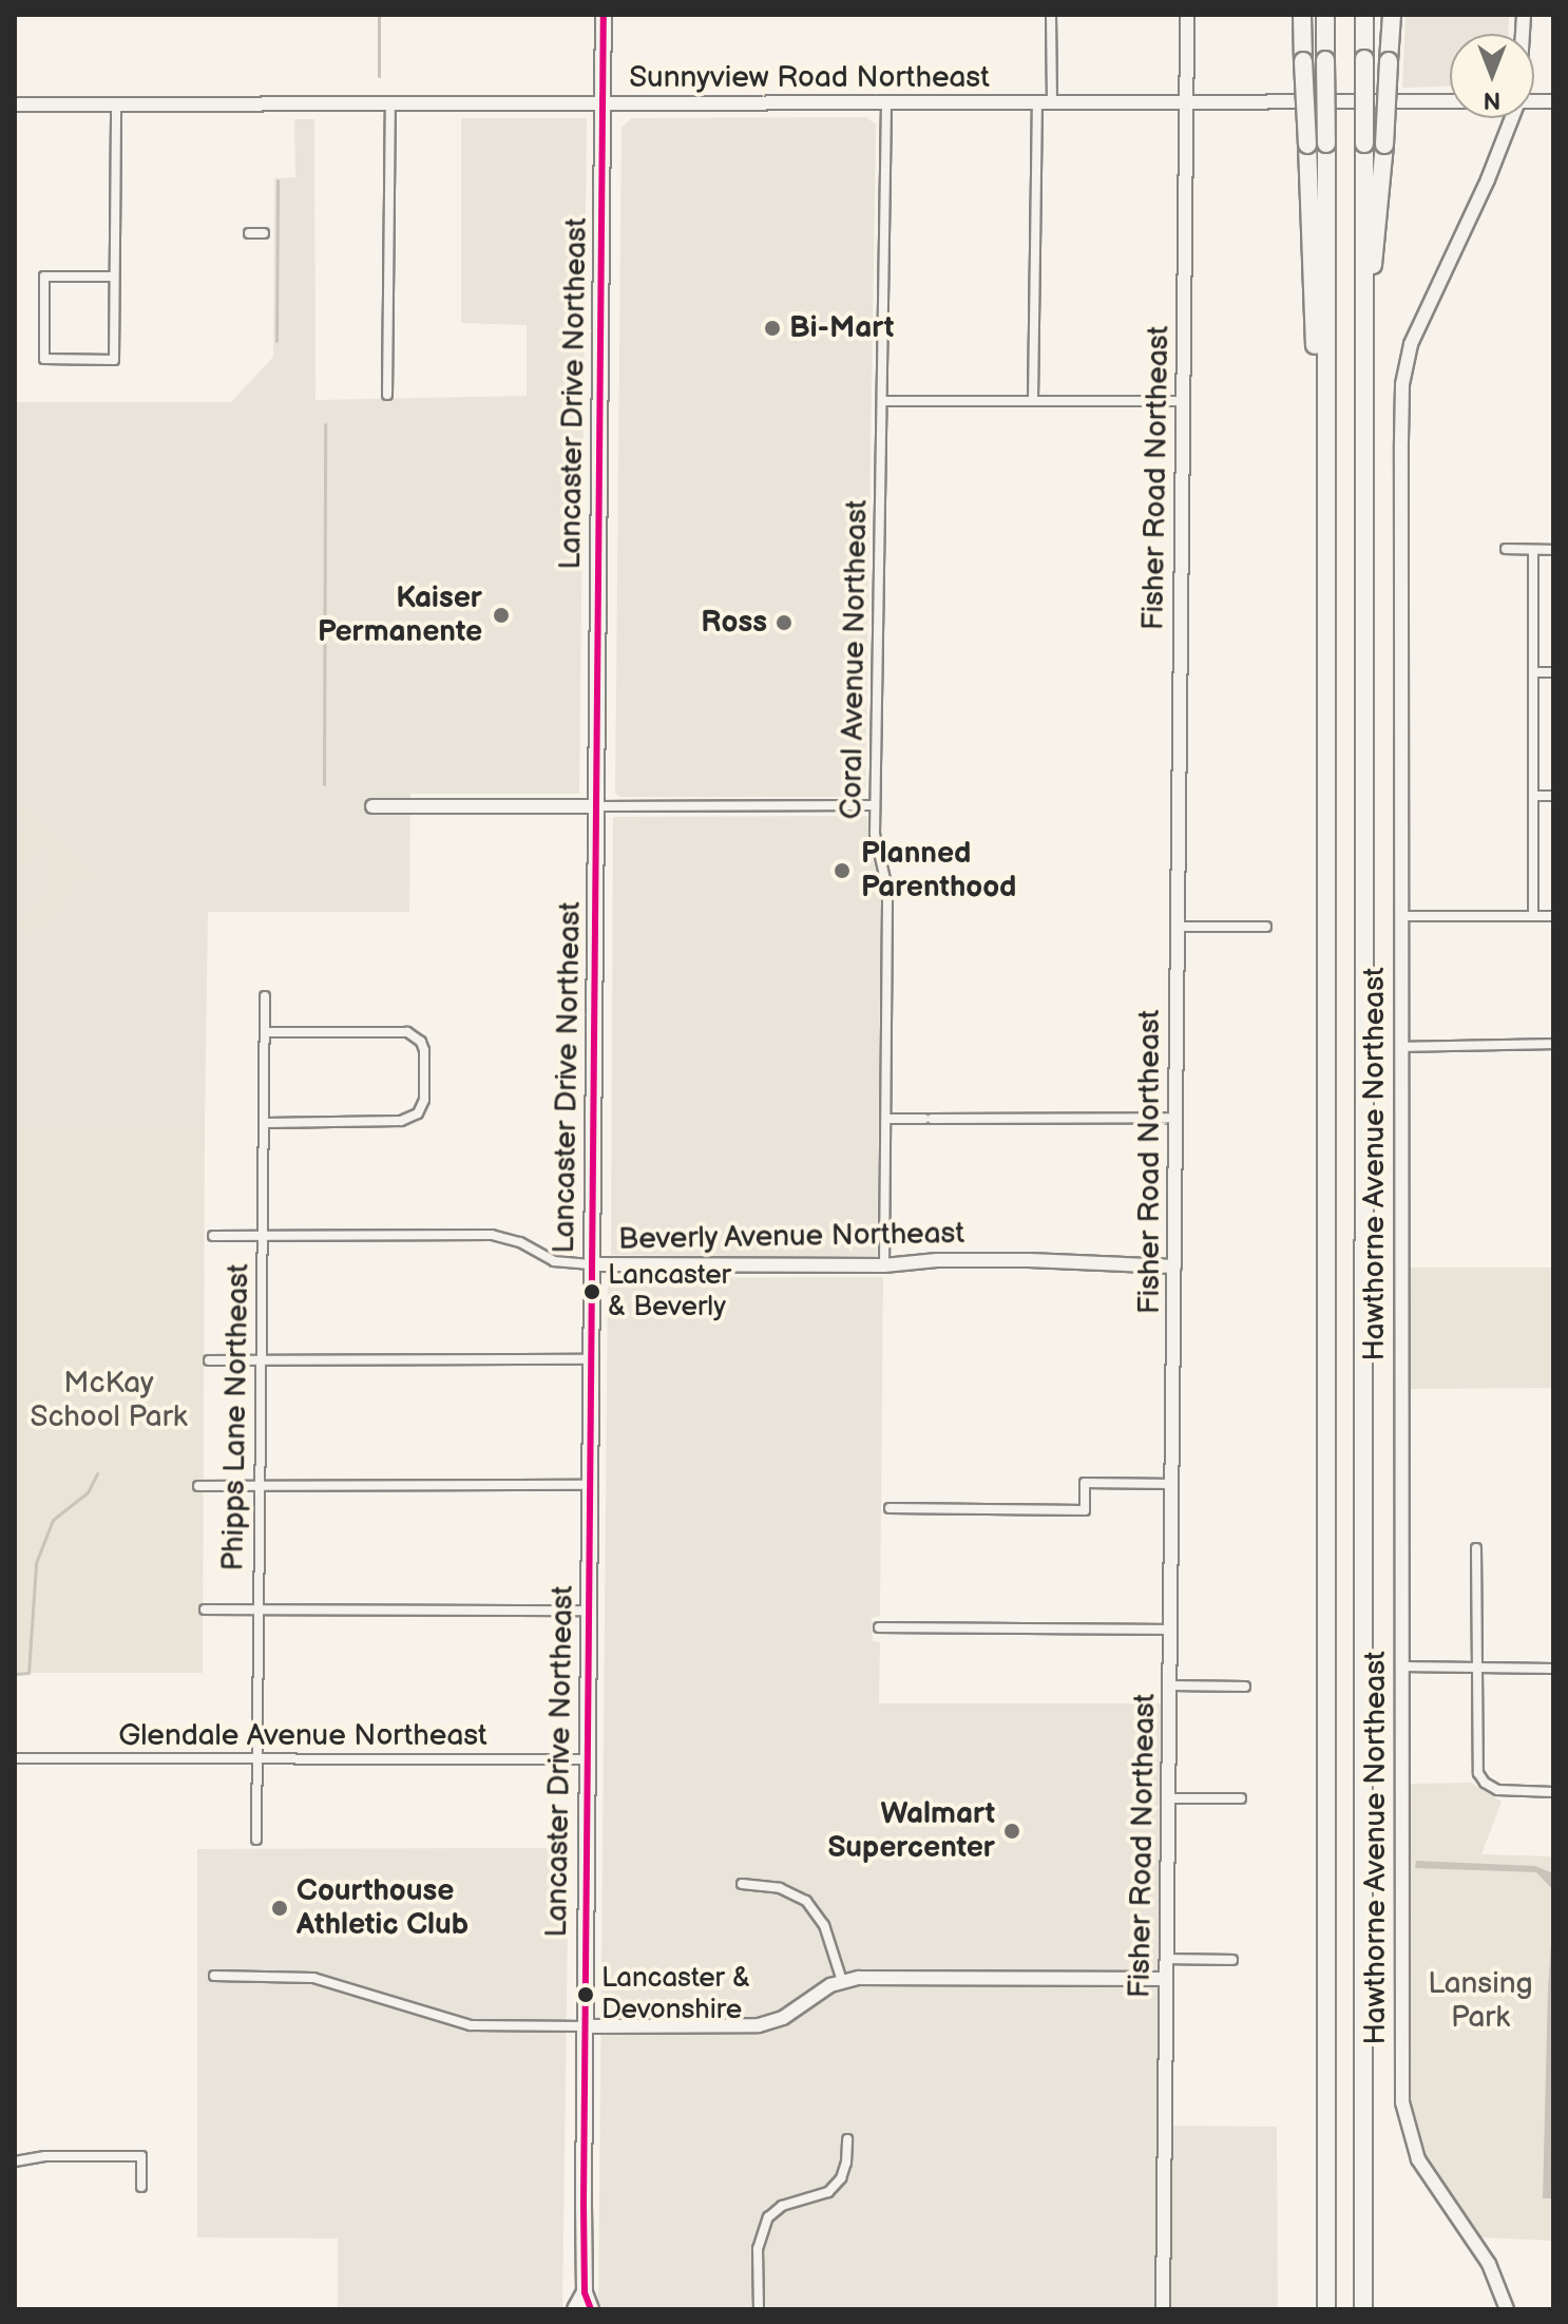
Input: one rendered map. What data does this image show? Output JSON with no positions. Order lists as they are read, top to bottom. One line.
{"streets":{"main road":["Sunnyview Road Northeast","Lancaster Drive Northeast","Fisher Road Northeast","Hawthorne Avenue Northeast","Beverly Avenue Northeast"],"street":["Coral Avenue Northeast","Phipps Lane Northeast","Glendale Avenue Northeast"]},"crossings":[["Sunnyview Road Northeast","Lancaster Drive Northeast"],["Sunnyview Road Northeast","Fisher Road Northeast"],["Sunnyview Road Northeast","Coral Avenue Northeast"],["Lancaster Drive Northeast","Beverly Avenue Northeast"],["Lancaster Drive Northeast","Glendale Avenue Northeast"],["Fisher Road Northeast","Beverly Avenue Northeast"],["Coral Avenue Northeast","Beverly Avenue Northeast"],["Beverly Avenue Northeast","Phipps Lane Northeast"],["Phipps Lane Northeast","Glendale Avenue Northeast"]],"parks":["McKay School Park","Lansing Park"],"places":["Bi-Mart","Kaiser Permanente","Ross","Planned Parenthood","Lancaster & Beverly","Walmart Supercenter","Courthouse Athletic Club","Lancaster & Devonshire"],"north":"bottom"}
